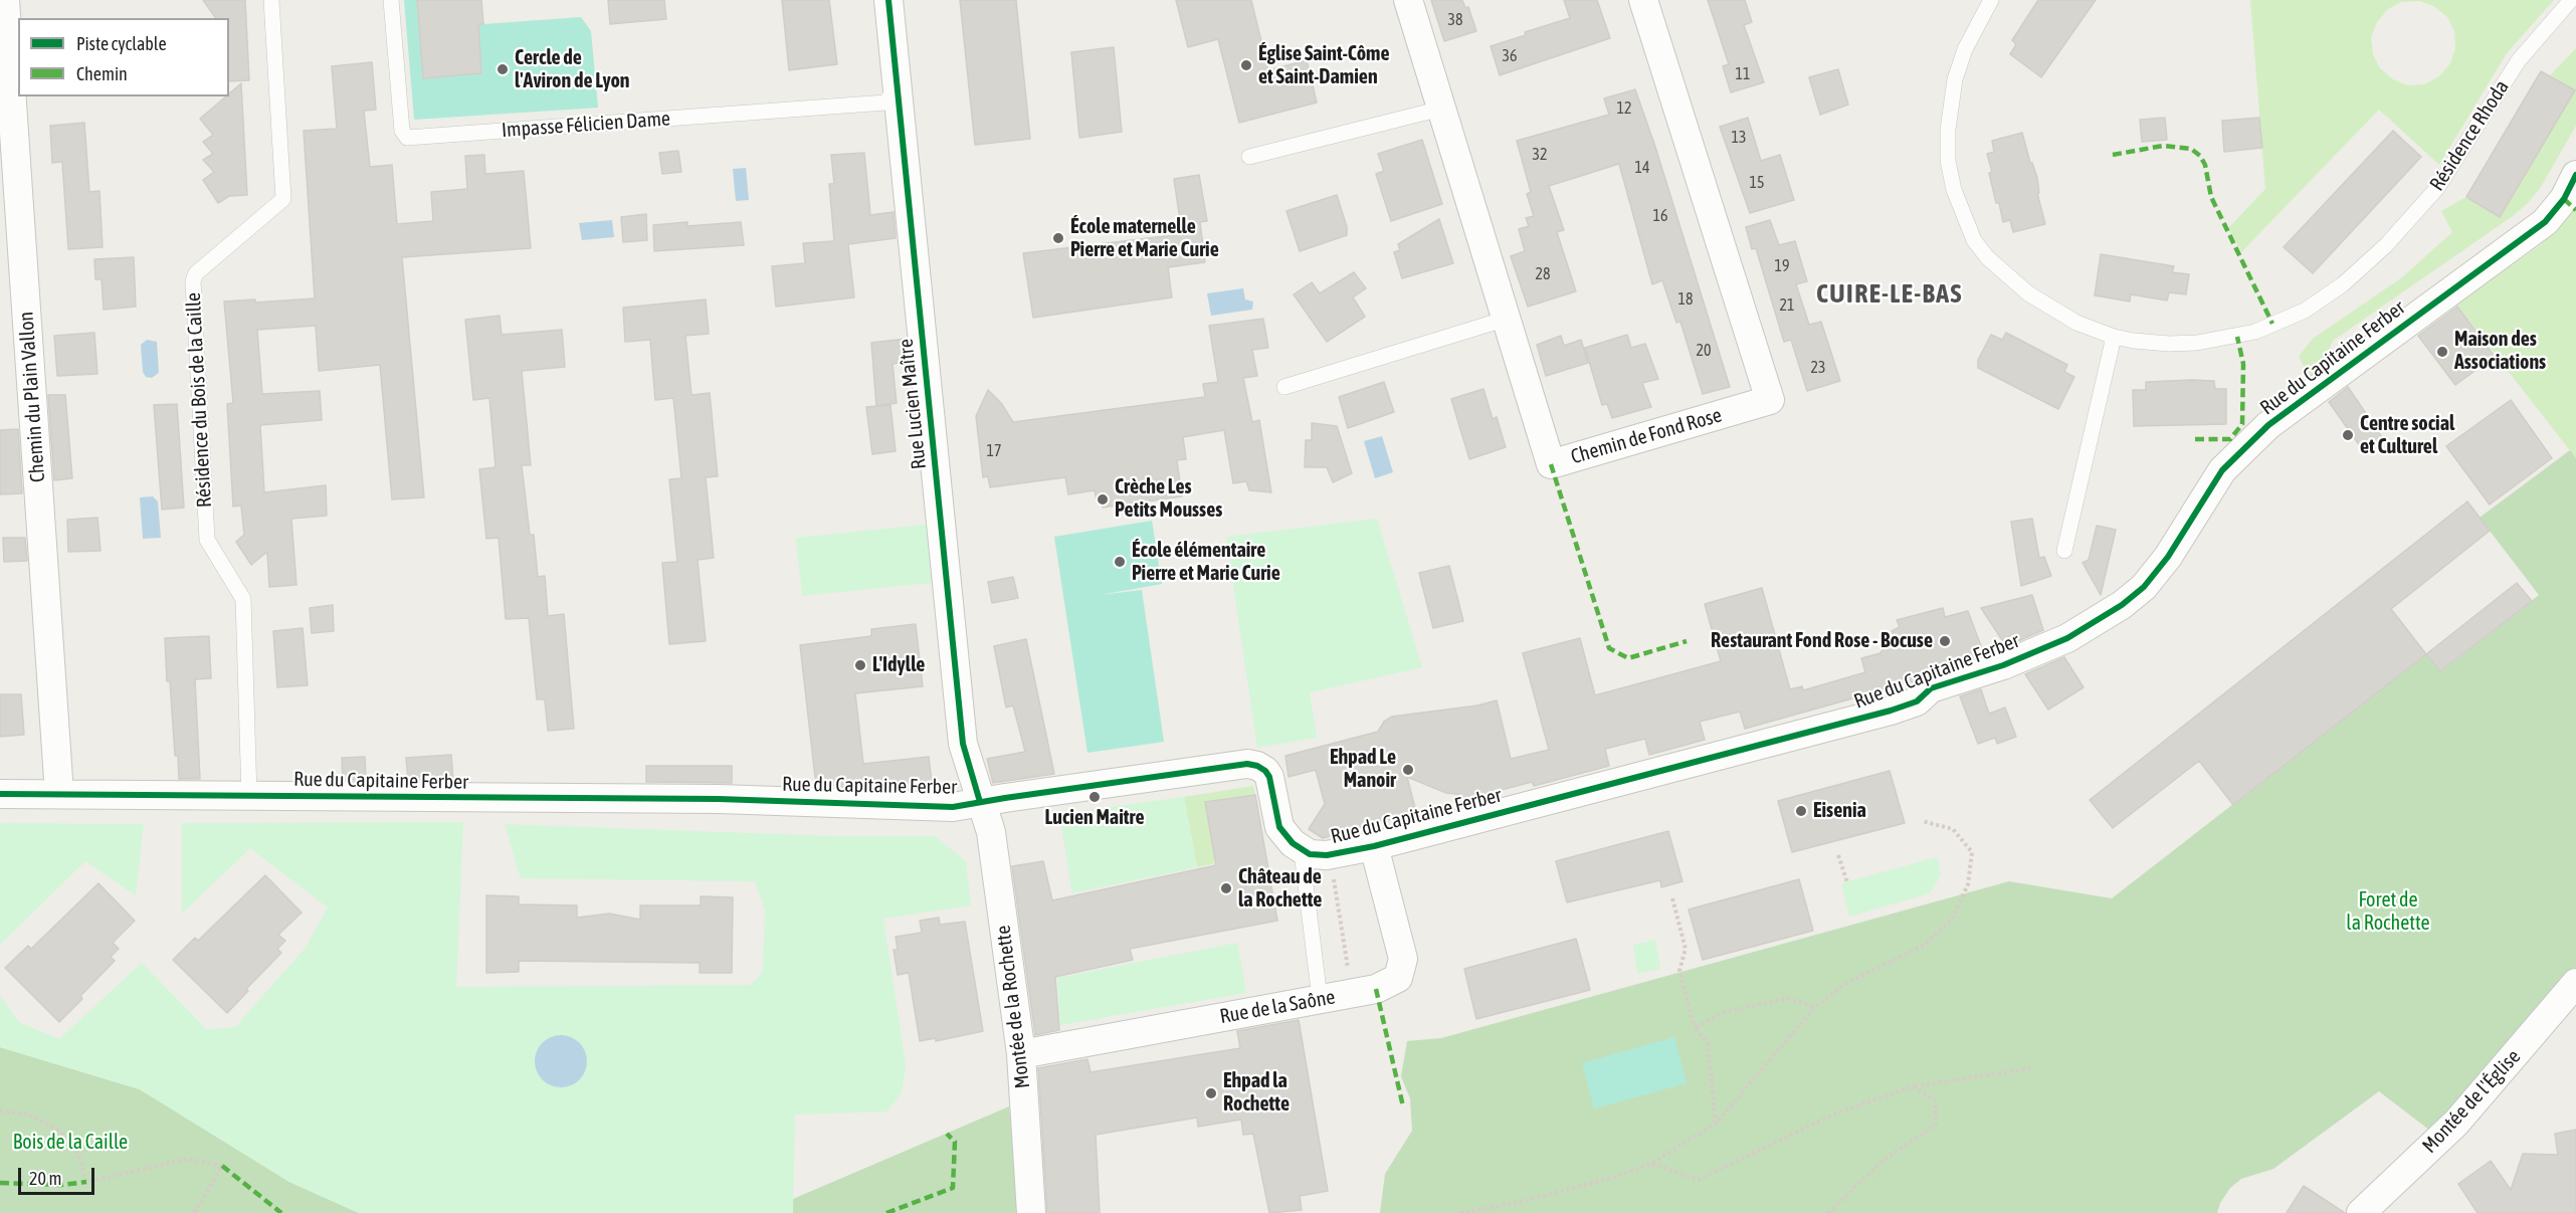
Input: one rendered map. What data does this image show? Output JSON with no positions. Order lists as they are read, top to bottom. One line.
{"streets":{"street":["Rue du Capitaine Ferber","Chemin du Plain Vallon","Rue Lucien Maître","Chemin de Fond Rose","Montée de la Rochette","Rue de la Saône","Montée de l'Église"],"lane":["Impasse Félicien Dame","Résidence Rhoda","Résidence du Bois de la Caille"]},"crossings":[["Impasse Félicien Dame","Rue Lucien Maître"],["Rue du Capitaine Ferber","Chemin du Plain Vallon"],["Rue du Capitaine Ferber","Résidence du Bois de la Caille"],["Rue du Capitaine Ferber","Rue Lucien Maître"],["Rue du Capitaine Ferber","Montée de la Rochette"],["Rue du Capitaine Ferber","Rue de la Saône"],["Rue Lucien Maître","Montée de la Rochette"],["Montée de la Rochette","Rue de la Saône"]],"districts":["CUIRE-LE-BAS"],"parks":["Foret de la Rochette","Bois de la Caille"],"places":["Église Saint-Côme et Saint-Damien","Cercle de l'Aviron de Lyon","École maternelle Pierre et Marie Curie","Maison des Associations","Centre social et Culturel","Crèche Les Petits Mousses","École élémentaire Pierre et Marie Curie","Restaurant Fond Rose - Bocuse","L'Idylle","Ehpad Le Manoir","Lucien Maitre","Eisenia","Château de la Rochette","Ehpad la Rochette"],"house_numbers":["38","36","11","12","13","32","14","15","16","19","28","18","21","20","23","17"],"legend":["Piste cyclable","Chemin"],"scale_bar":"20 m"}
